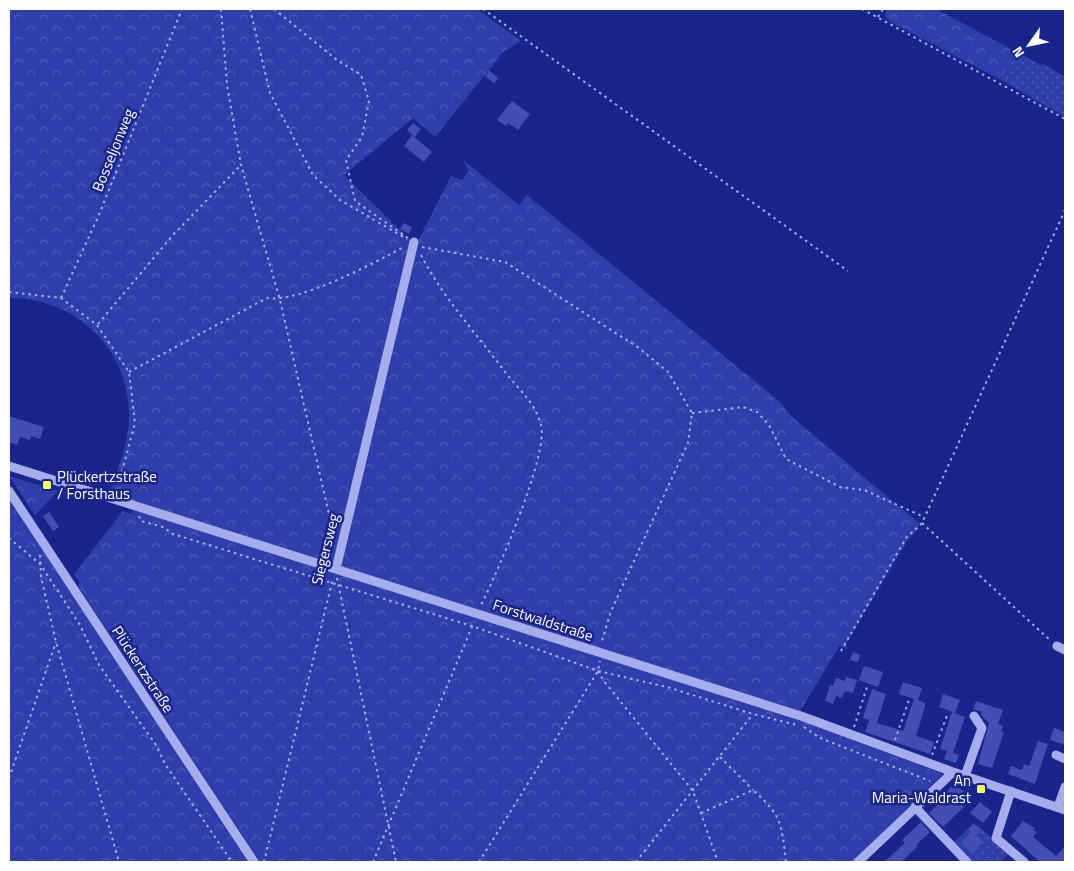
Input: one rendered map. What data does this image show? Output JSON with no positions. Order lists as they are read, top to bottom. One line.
{"streets":{"street":["Siegersweg","Forstwaldstraße","Plückertzstraße"],"path":["Bosseljonweg"]},"crossings":[["Siegersweg","Forstwaldstraße"]],"places":{"transit":["Plückertzstraße / Forsthaus","An Maria-Waldrast"]},"north":"bottom left"}
